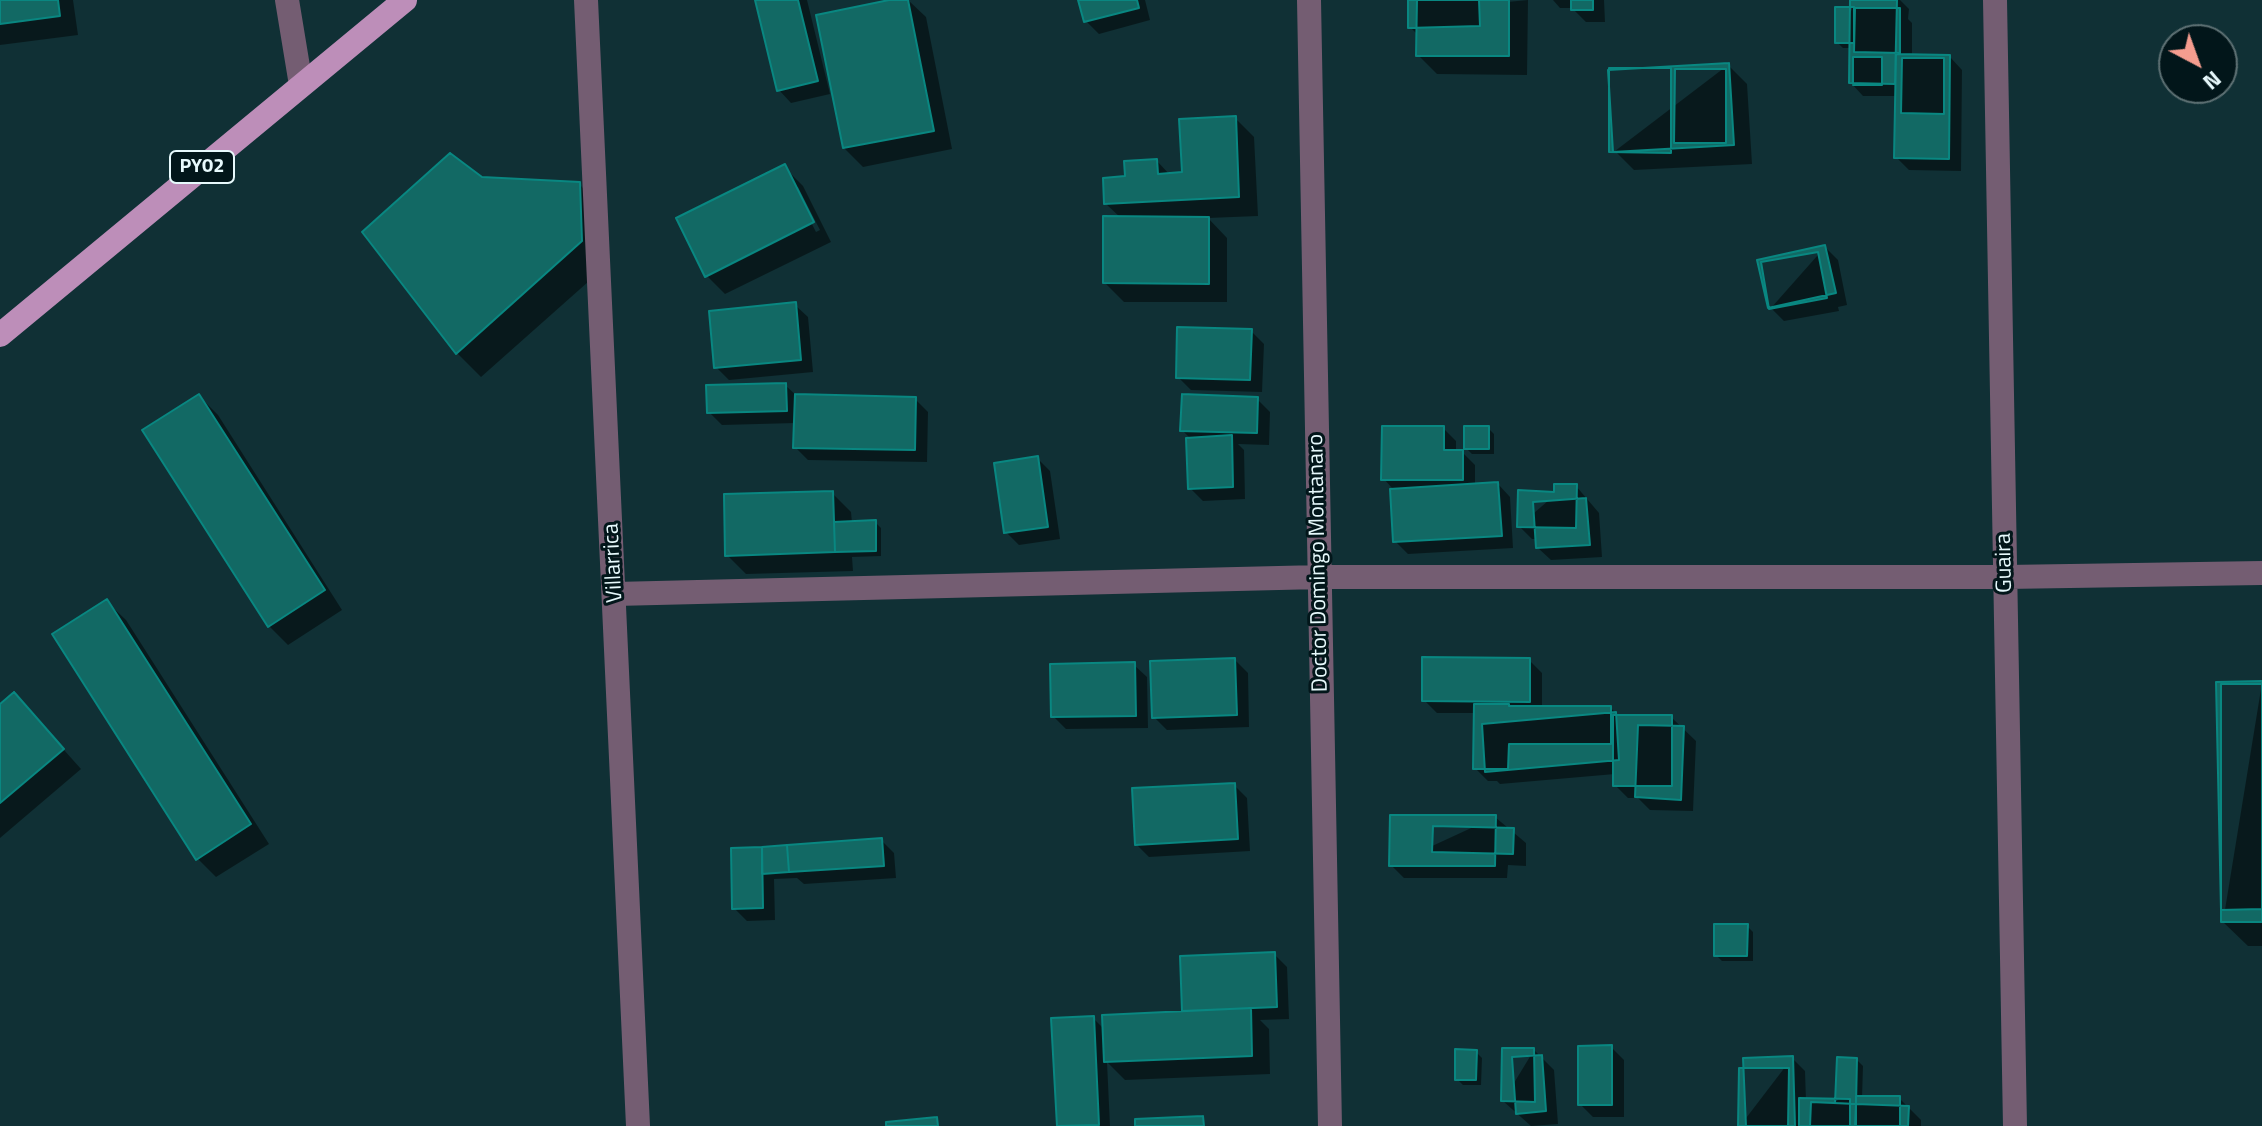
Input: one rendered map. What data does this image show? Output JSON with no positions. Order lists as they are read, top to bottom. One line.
{"streets":{"main road":["PY02"],"street":["Villarrica","Doctor Domingo Montanaro","Guaira"]},"north":"bottom right"}
